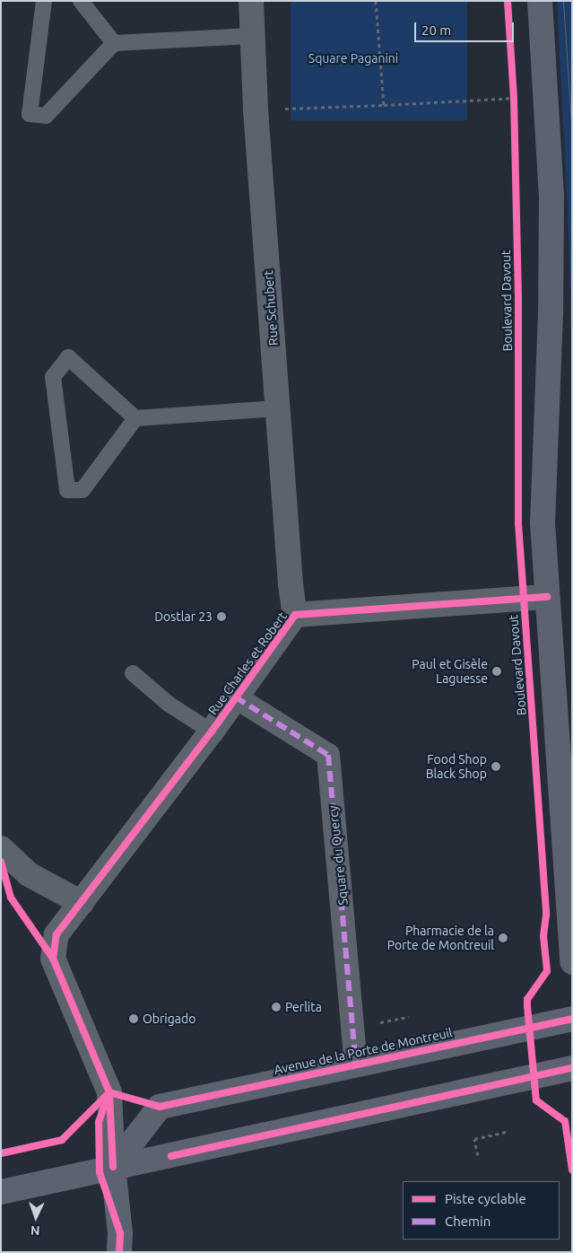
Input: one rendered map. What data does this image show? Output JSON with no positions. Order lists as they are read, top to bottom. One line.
{"streets":{"main road":["Avenue de la Porte de Montreuil"],"street":["Rue Schubert","Rue Charles et Robert","Square du Quercy"],"cycle path":["Boulevard Davout"]},"crossings":[["Rue Schubert","Rue Charles et Robert"],["Rue Charles et Robert","Square du Quercy"],["Rue Charles et Robert","Avenue de la Porte de Montreuil"],["Square du Quercy","Avenue de la Porte de Montreuil"]],"parks":["Square Paganini"],"places":["Dostlar 23","Paul et Gisèle Laguesse","Food Shop Black Shop","Pharmacie de la Porte de Montreuil","Perlita","Obrigado"],"legend":["Piste cyclable","Chemin"],"scale_bar":"20 m","north":"bottom"}
